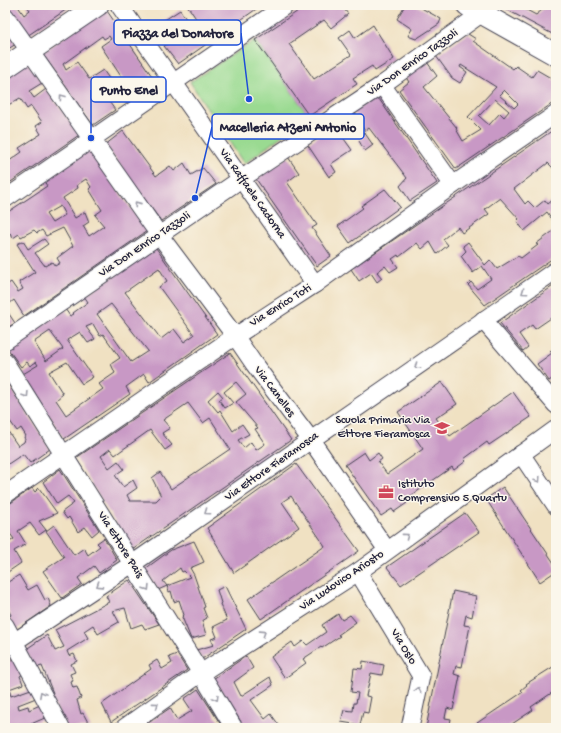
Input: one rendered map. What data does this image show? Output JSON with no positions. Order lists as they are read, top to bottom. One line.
{"streets":{"street":["Via Don Enrico Tazzoli","Via Raffaele Cadorna","Via Enrico Toti","Via Canelles","Via Ettore Fieramosca","Via Ettore Pais","Via Ludovico Ariosto","Via Oslo"]},"crossings":[["Via Don Enrico Tazzoli","Via Raffaele Cadorna"],["Via Don Enrico Tazzoli","Via Canelles"],["Via Raffaele Cadorna","Via Enrico Toti"],["Via Enrico Toti","Via Canelles"],["Via Enrico Toti","Via Ettore Pais"],["Via Canelles","Via Ettore Fieramosca"],["Via Canelles","Via Ludovico Ariosto"],["Via Ettore Fieramosca","Via Ettore Pais"],["Via Ettore Pais","Via Ludovico Ariosto"],["Via Ludovico Ariosto","Via Oslo"]],"one_way":["Via Ettore Fieramosca","Via Ludovico Ariosto","Via Oslo"],"places":{"other":["Piazza del Donatore","Punto Enel","Macelleria Atzeni Antonio"],"school or university":["Scuola Primaria Via Ettore Fieramosca"],"office":["Istituto Comprensivo 5 Quartu"]}}
